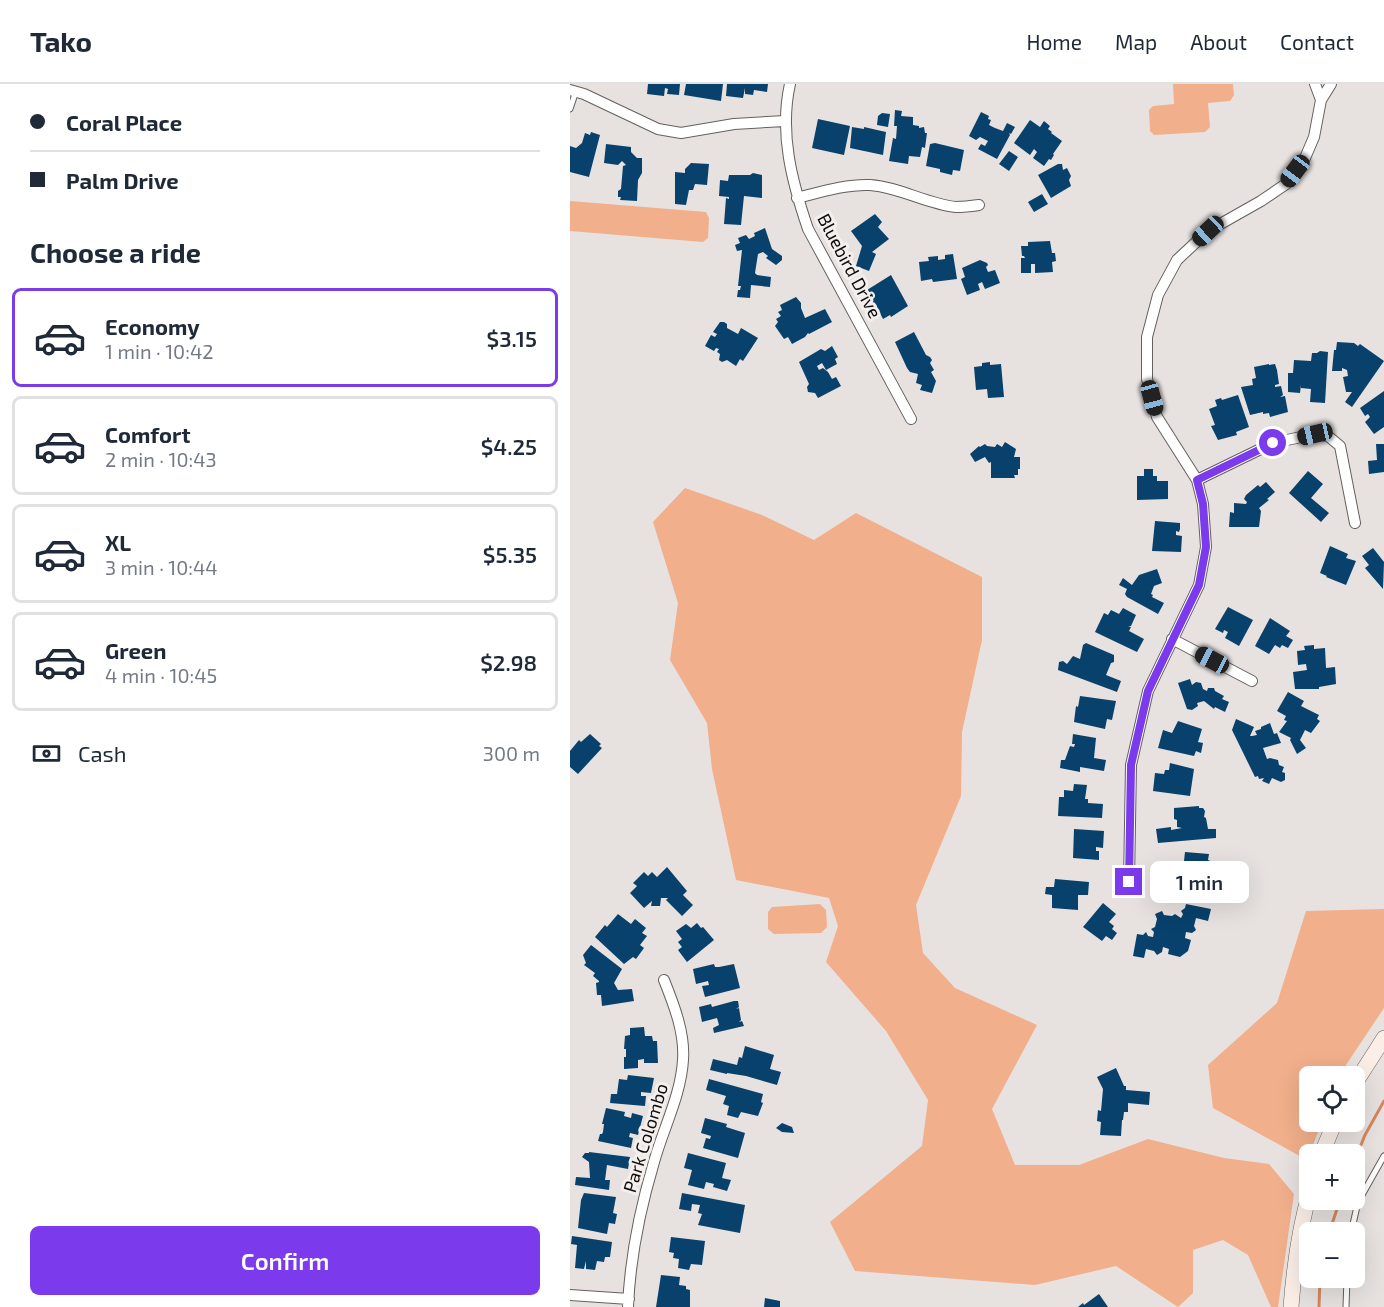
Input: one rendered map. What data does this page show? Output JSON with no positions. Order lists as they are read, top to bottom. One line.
{"streets":{"street":["Bluebird Drive","Park Colombo"]},"page":{"header":"Tako","nav":["Home","Map","About","Contact"],"banner":["Coral Place","Palm Drive"],"heading":"Choose a ride","list":[{"name":"Economy","note":"1 min · 10:42","value":"$3.15"},{"name":"Comfort","note":"2 min · 10:43","value":"$4.25"},{"name":"XL","note":"3 min · 10:44","value":"$5.35"},{"name":"Green","note":"4 min · 10:45","value":"$2.98"}],"pay":["Cash","300 m"],"bubble":"1 min","map_buttons":["+","−"],"buttons":"Confirm"}}
